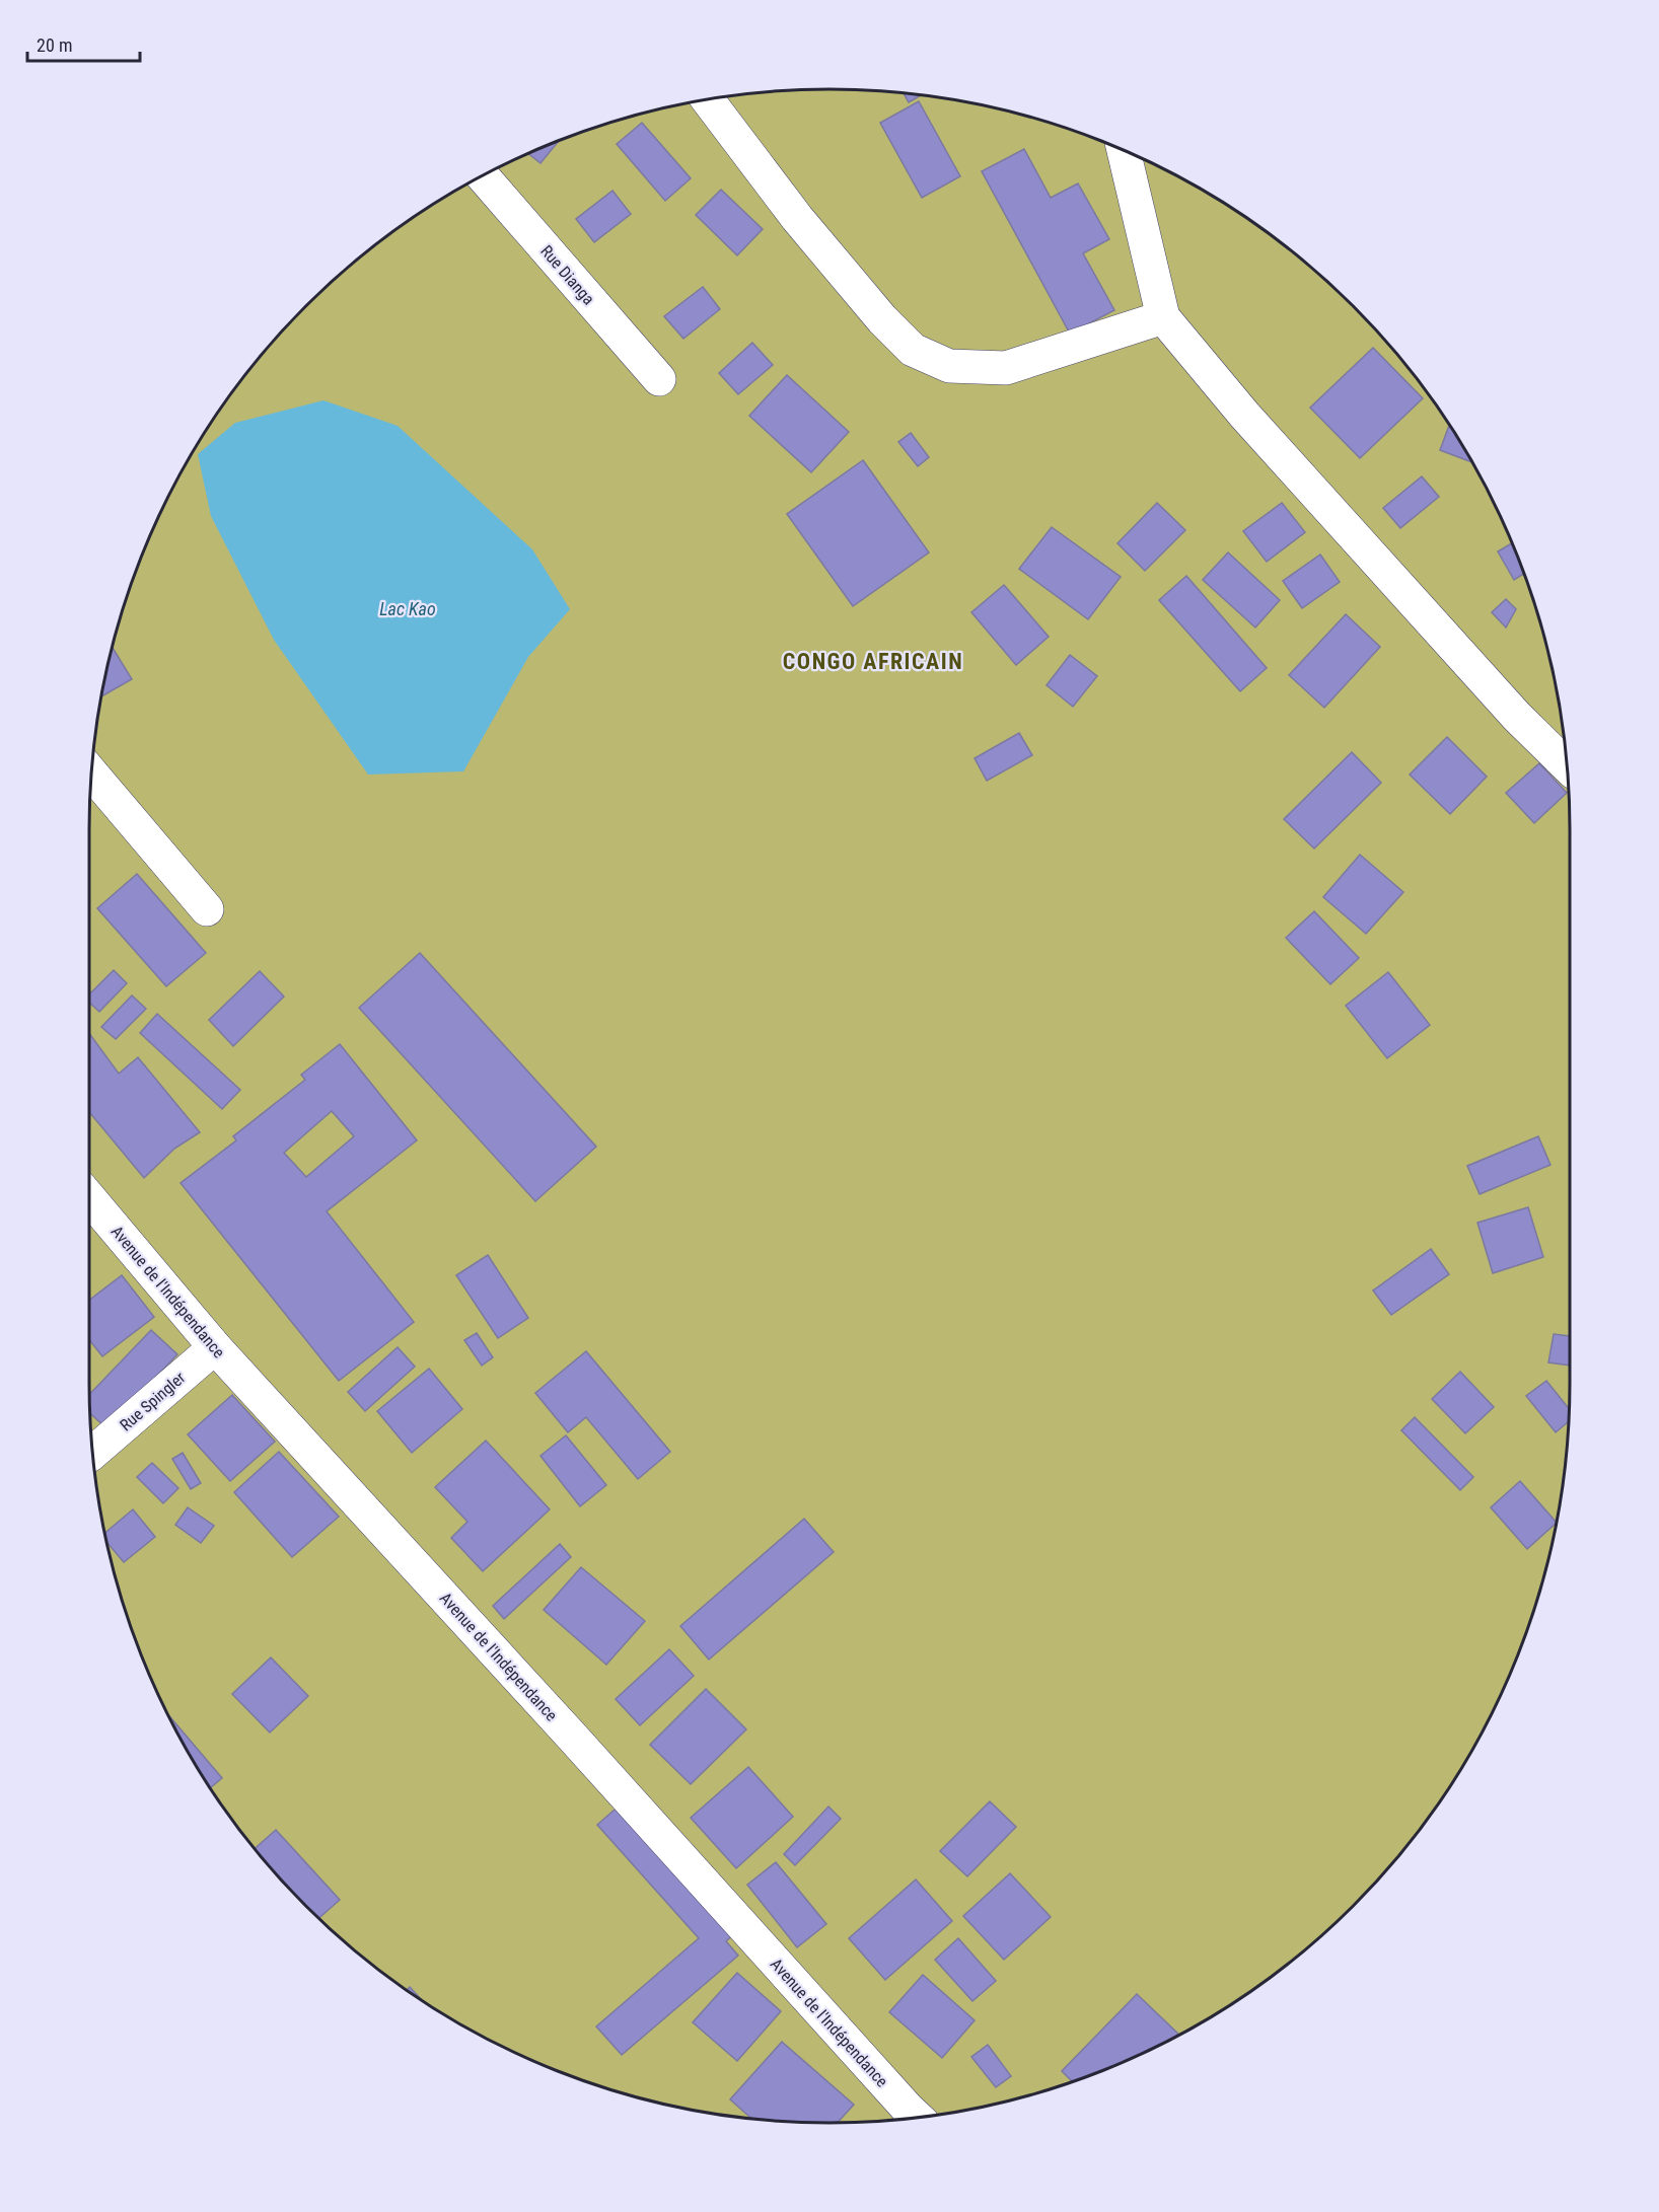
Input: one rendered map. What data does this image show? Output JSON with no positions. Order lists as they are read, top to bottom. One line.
{"streets":{"street":["Rue Dianga","Avenue de l'Indépendance","Rue Spingler"]},"crossings":[["Avenue de l'Indépendance","Rue Spingler"]],"districts":["CONGO AFRICAIN"],"water":["Lac Kao"],"scale_bar":"20 m"}
